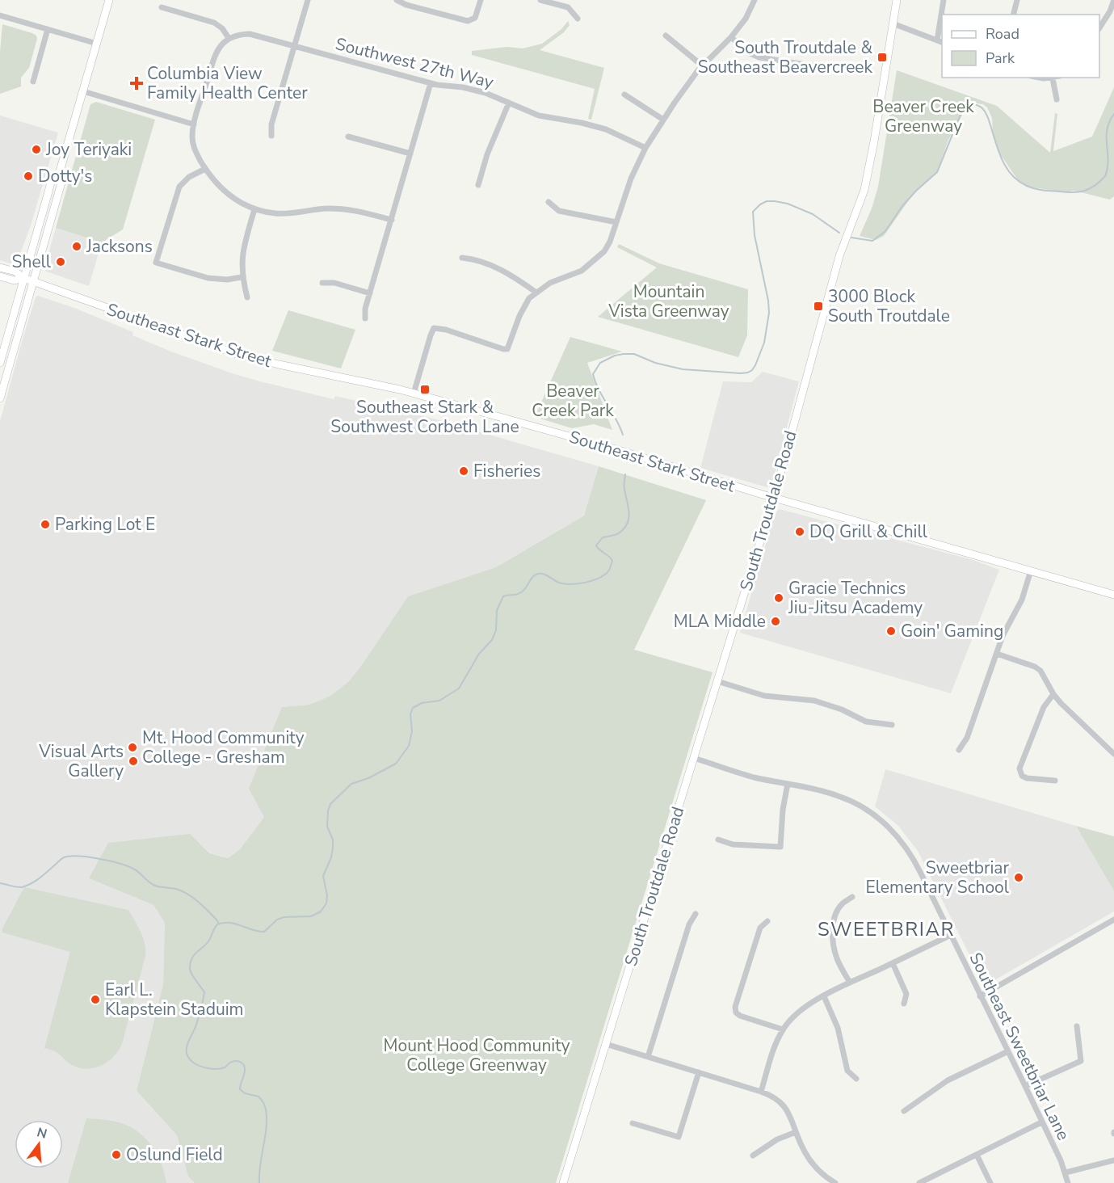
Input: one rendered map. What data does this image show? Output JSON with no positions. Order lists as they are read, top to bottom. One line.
{"streets":{"main road":["Southeast Stark Street","South Troutdale Road"],"street":["Southwest 27th Way","Southeast Sweetbriar Lane"]},"crossings":[["Southeast Stark Street","South Troutdale Road"],["South Troutdale Road","Southeast Sweetbriar Lane"]],"districts":["SWEETBRIAR"],"parks":["Beaver Creek Greenway","Mountain Vista Greenway","Beaver Creek Park","Mount Hood Community College Greenway"],"places":{"transit":["South Troutdale & Southeast Beavercreek","3000 Block South Troutdale","Southeast Stark & Southwest Corbeth Lane"],"health":["Columbia View Family Health Center"],"other":["Joy Teriyaki","Dotty's","Jacksons","Shell","Fisheries","Parking Lot E","DQ Grill & Chill","Gracie Technics Jiu-Jitsu Academy","MLA Middle","Goin' Gaming","Mt. Hood Community College - Gresham","Visual Arts Gallery","Sweetbriar Elementary School","Earl L. Klapstein Staduim","Oslund Field"]},"legend":["Road","Park"],"north":"top"}
